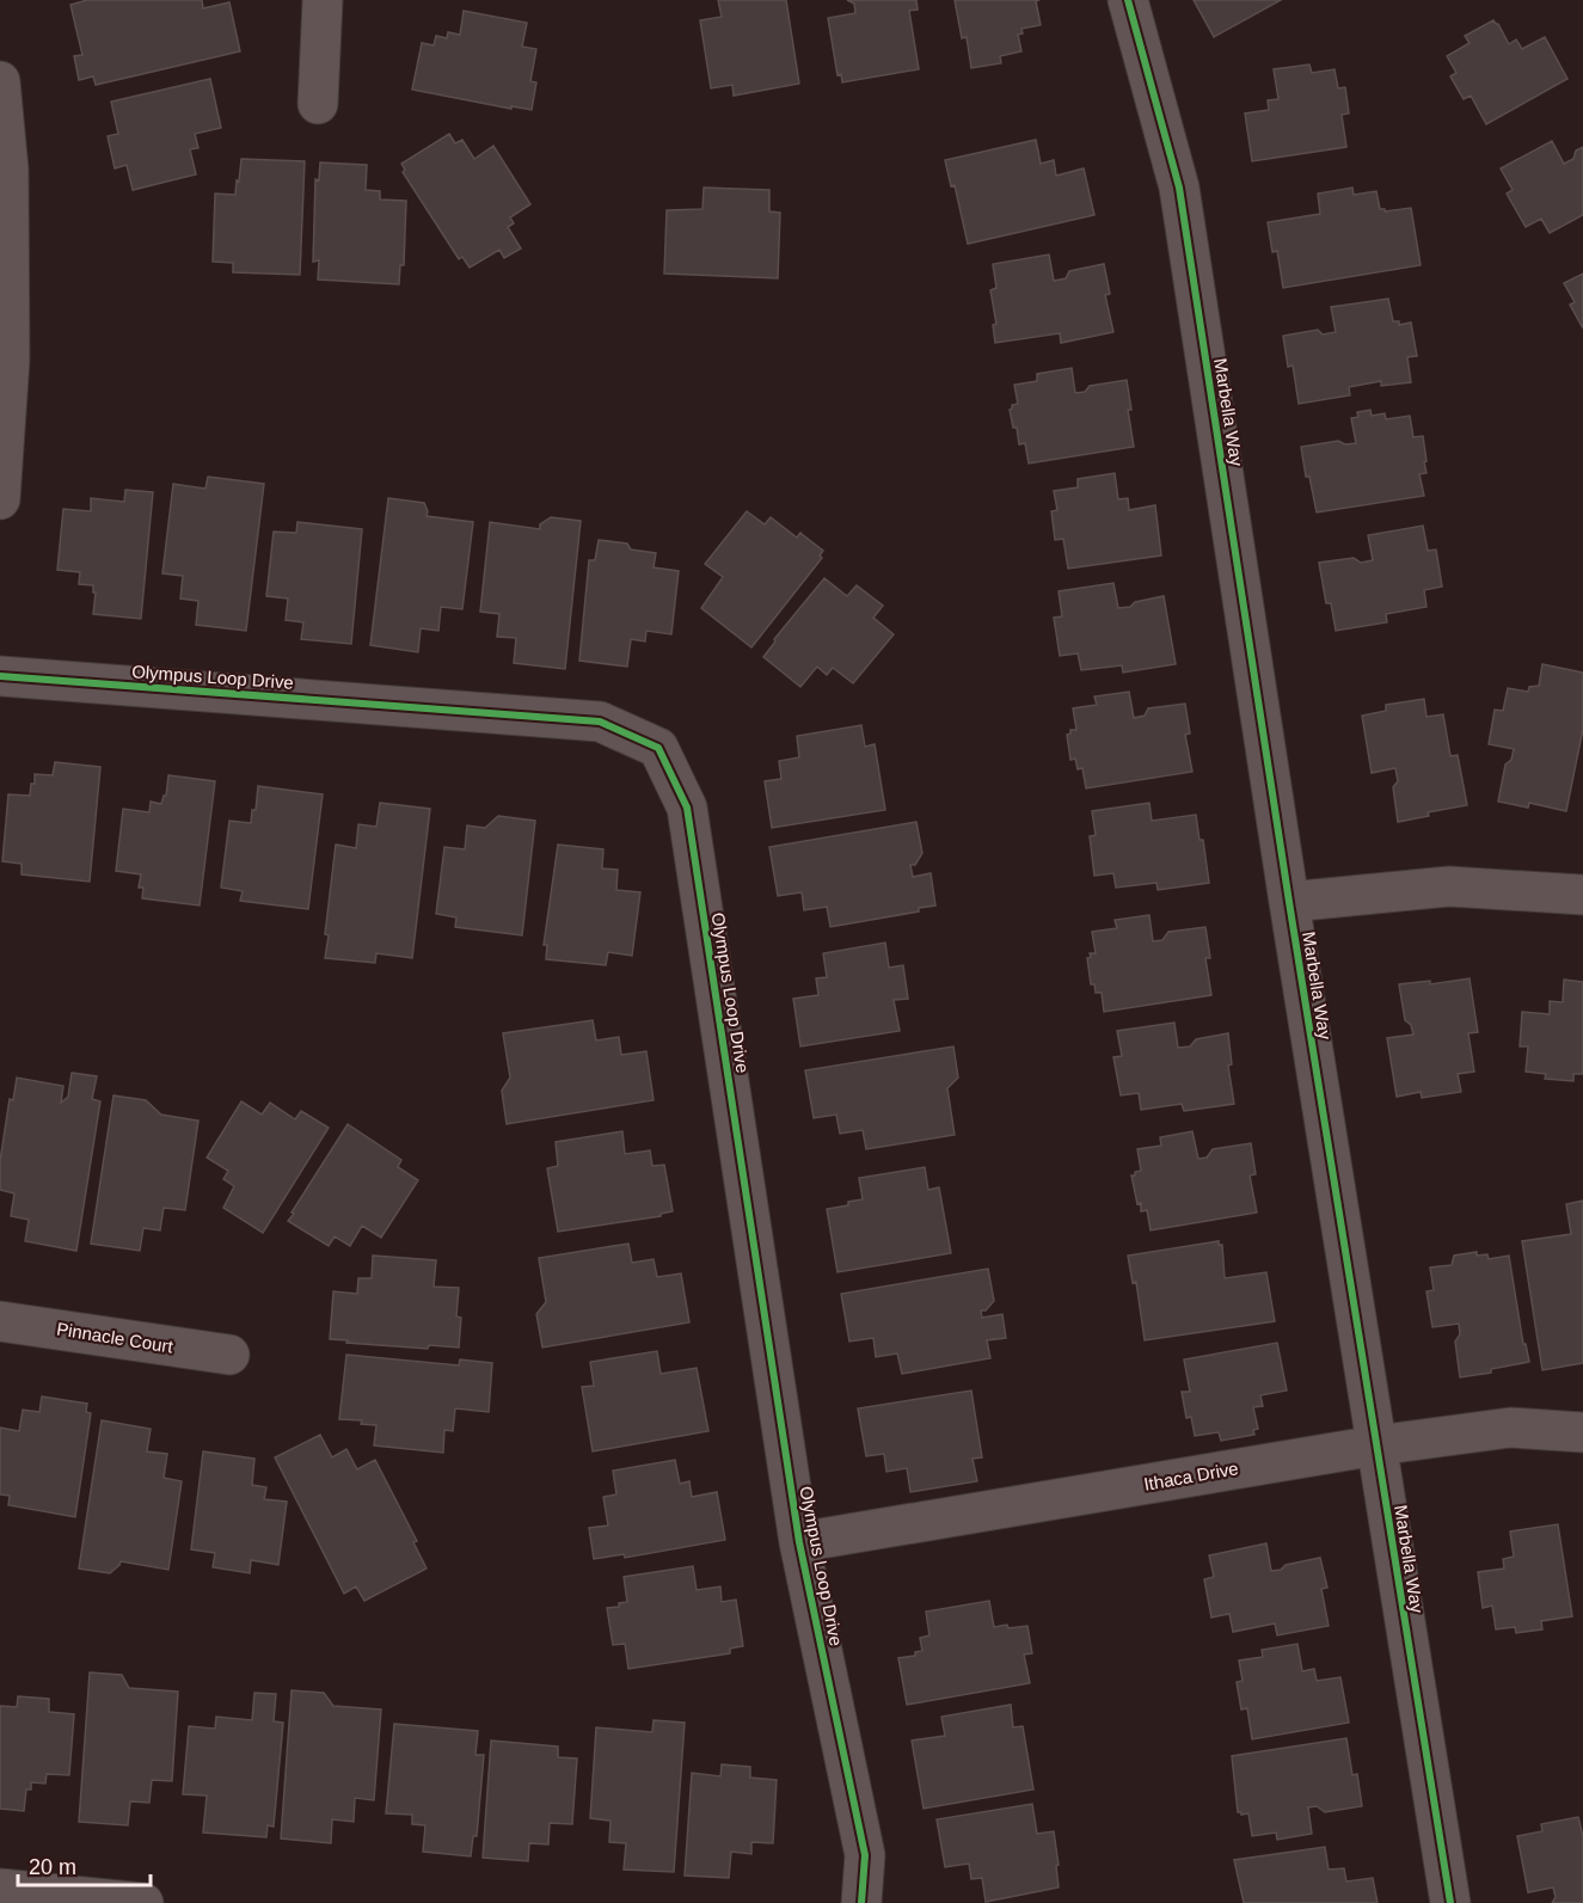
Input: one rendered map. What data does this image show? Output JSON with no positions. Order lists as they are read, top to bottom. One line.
{"streets":{"street":["Marbella Way","Olympus Loop Drive","Pinnacle Court","Ithaca Drive"]},"crossings":[["Marbella Way","Ithaca Drive"],["Olympus Loop Drive","Ithaca Drive"]],"scale_bar":"20 m"}
